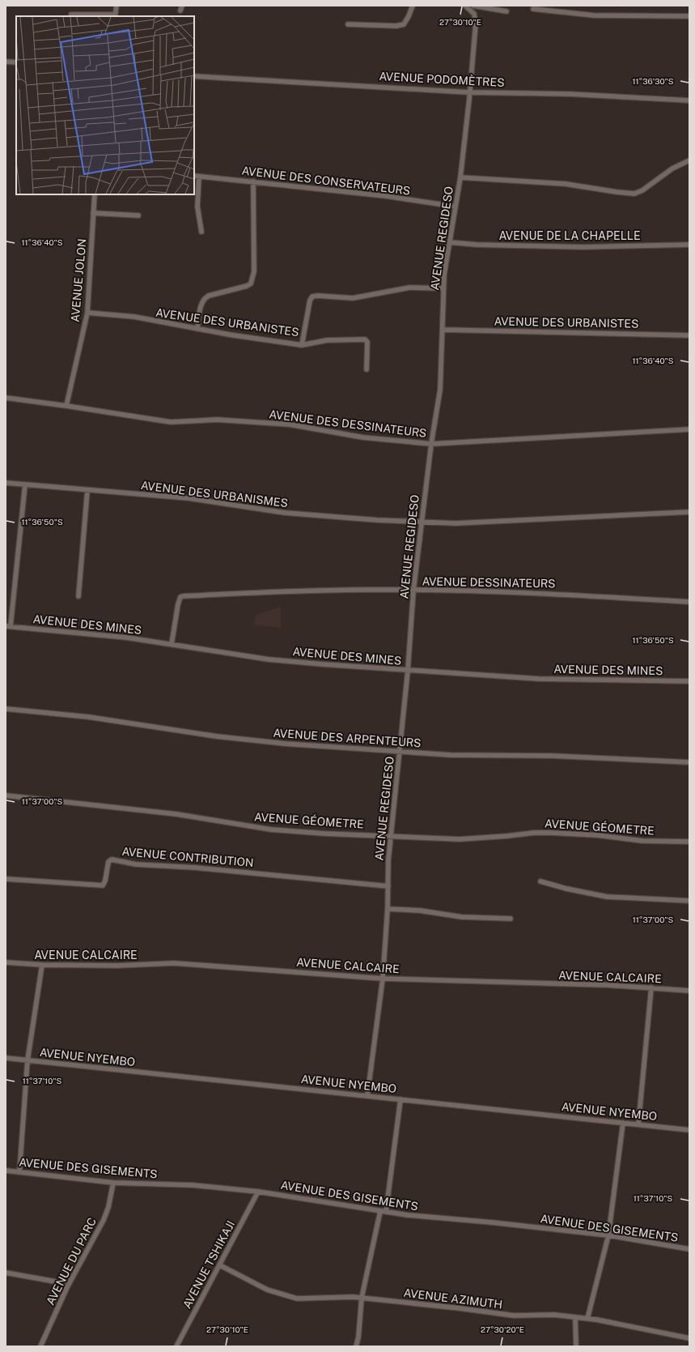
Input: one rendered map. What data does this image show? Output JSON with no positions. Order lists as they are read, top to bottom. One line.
{"streets":{"street":["AVENUE PODOMÈTRES","AVENUE DES CONSERVATEURS","AVENUE DE LA CHAPELLE","AVENUE REGIDESO","AVENUE JOLON","AVENUE DES URBANISTES","AVENUE DES DESSINATEURS","AVENUE DES URBANISMES","AVENUE DESSINATEURS","AVENUE DES MINES","AVENUE DES ARPENTEURS","AVENUE GÉOMETRE","AVENUE CONTRIBUTION","AVENUE CALCAIRE","AVENUE NYEMBO","AVENUE DES GISEMENTS","AVENUE DU PARC","AVENUE TSHIKAJI","AVENUE AZIMUTH"]},"crossings":[["AVENUE PODOMÈTRES","AVENUE REGIDESO"],["AVENUE DES CONSERVATEURS","AVENUE REGIDESO"],["AVENUE DE LA CHAPELLE","AVENUE REGIDESO"],["AVENUE REGIDESO","AVENUE DES URBANISTES"],["AVENUE REGIDESO","AVENUE DES DESSINATEURS"],["AVENUE REGIDESO","AVENUE DES URBANISMES"],["AVENUE REGIDESO","AVENUE DESSINATEURS"],["AVENUE REGIDESO","AVENUE DES MINES"],["AVENUE REGIDESO","AVENUE DES ARPENTEURS"],["AVENUE REGIDESO","AVENUE GÉOMETRE"],["AVENUE REGIDESO","AVENUE CONTRIBUTION"],["AVENUE REGIDESO","AVENUE CALCAIRE"],["AVENUE REGIDESO","AVENUE NYEMBO"],["AVENUE JOLON","AVENUE DES URBANISTES"],["AVENUE JOLON","AVENUE DES DESSINATEURS"],["AVENUE DESSINATEURS","AVENUE DES MINES"],["AVENUE DES GISEMENTS","AVENUE DU PARC"],["AVENUE DES GISEMENTS","AVENUE TSHIKAJI"],["AVENUE TSHIKAJI","AVENUE AZIMUTH"]],"coordinates":["27°30'10\"E","11°36'30\"S","11°36'40\"S","11°36'50\"S","11°37'00\"S","11°37'10\"S","27°30'20\"E"]}
